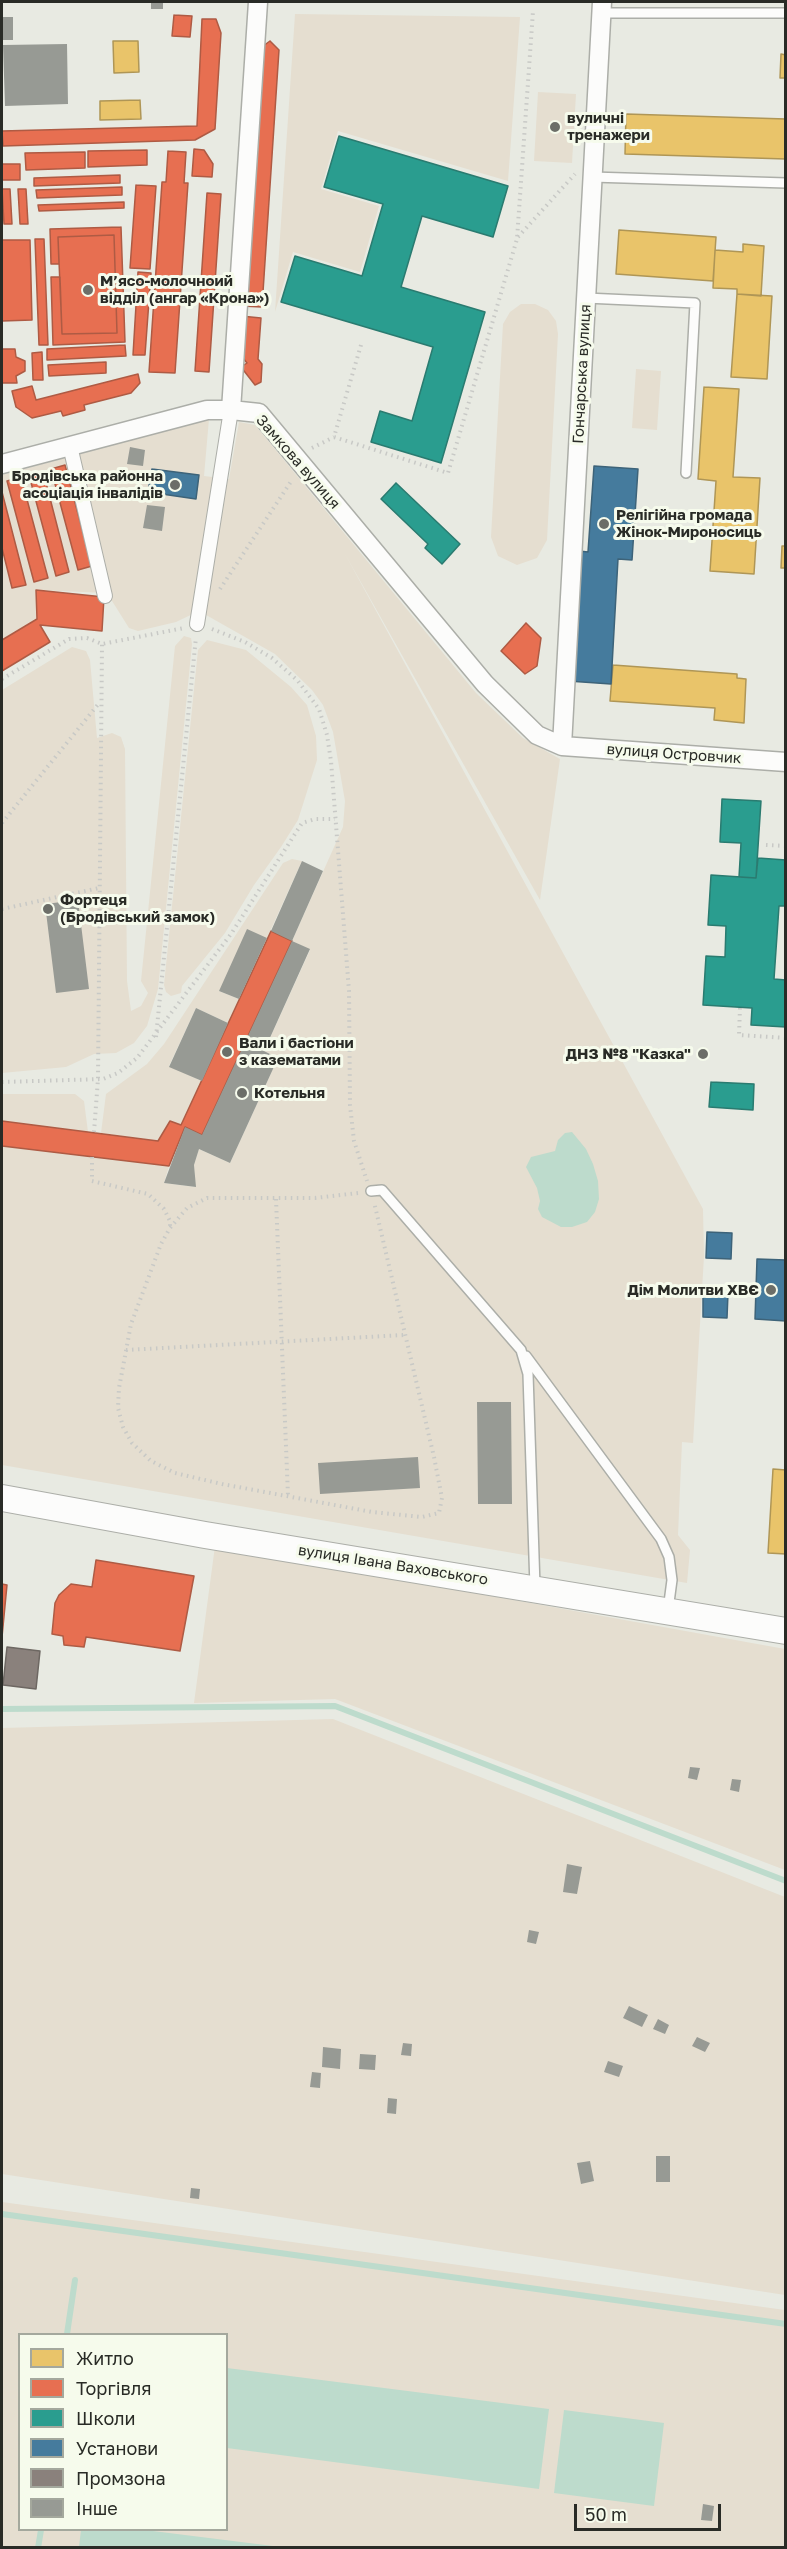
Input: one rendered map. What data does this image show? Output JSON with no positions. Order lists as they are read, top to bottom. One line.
{"streets":{"main road":["вулиця Івана Ваховського"],"street":["Гончарська вулиця","Замкова вулиця","вулиця Островчик"]},"crossings":[["Гончарська вулиця","Замкова вулиця"],["Гончарська вулиця","вулиця Островчик"],["Замкова вулиця","вулиця Островчик"]],"places":["вуличні тренажери","М’ясо-молочноий відділ (ангар «Крона»)","Бродівська районна асоціація інвалідів","Релігійна громада Жінок-Мироносиць","Фортеця (Бродівський замок)","Вали і бастіони з казематами","ДНЗ №8 \"Казка\"","Котельня","Дім Молитви ХВЄ"],"legend":["Житло","Торгівля","Школи","Установи","Промзона","Інше"],"scale_bar":"50 m"}
